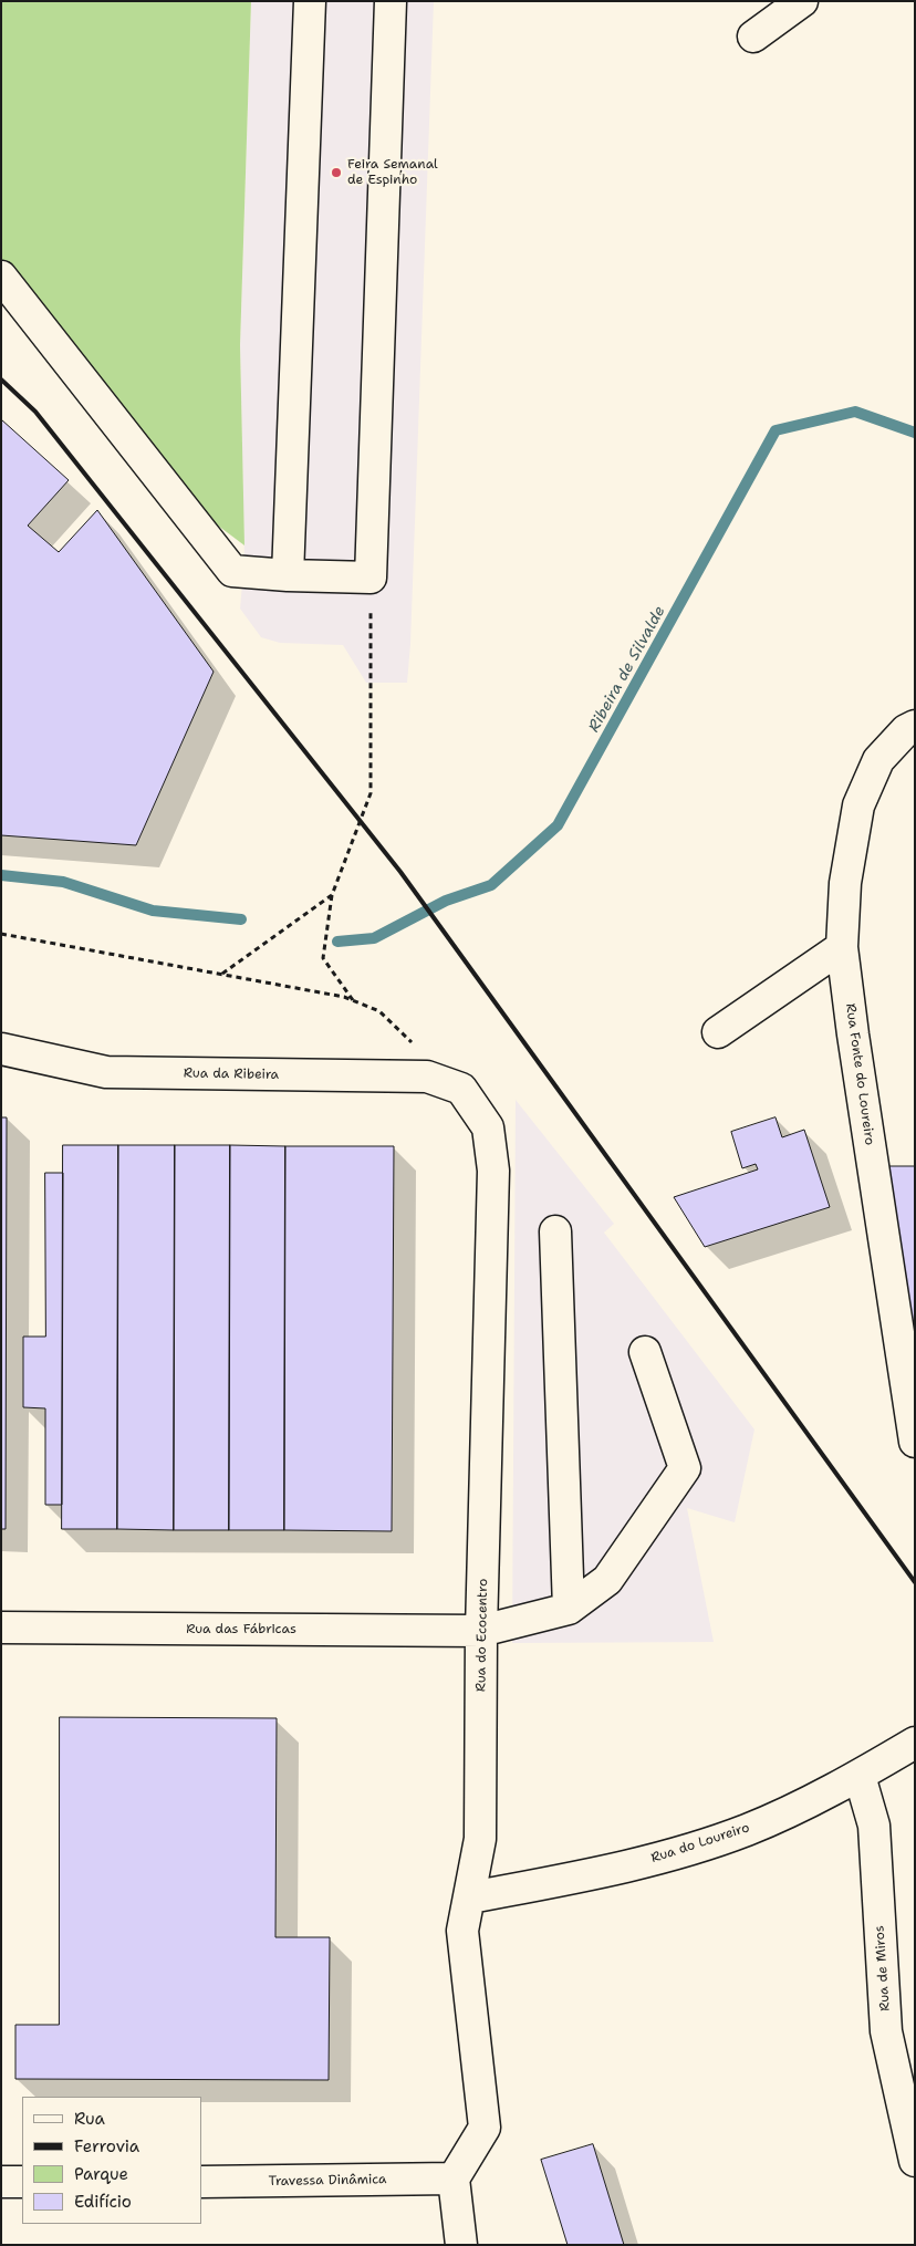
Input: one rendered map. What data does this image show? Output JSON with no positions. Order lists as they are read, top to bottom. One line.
{"streets":{"street":["Rua da Ribeira","Rua Fonte do Loureiro","Rua das Fábricas","Rua do Ecocentro","Rua do Loureiro","Rua de Miros","Travessa Dinâmica"]},"crossings":[["Rua da Ribeira","Rua do Ecocentro"],["Rua das Fábricas","Rua do Ecocentro"],["Rua do Ecocentro","Rua do Loureiro"],["Rua do Ecocentro","Travessa Dinâmica"],["Rua do Loureiro","Rua de Miros"]],"water":["Ribeira de Silvalde"],"places":["Feira Semanal de Espinho"],"legend":["Rua","Ferrovia","Parque","Edifício"]}
